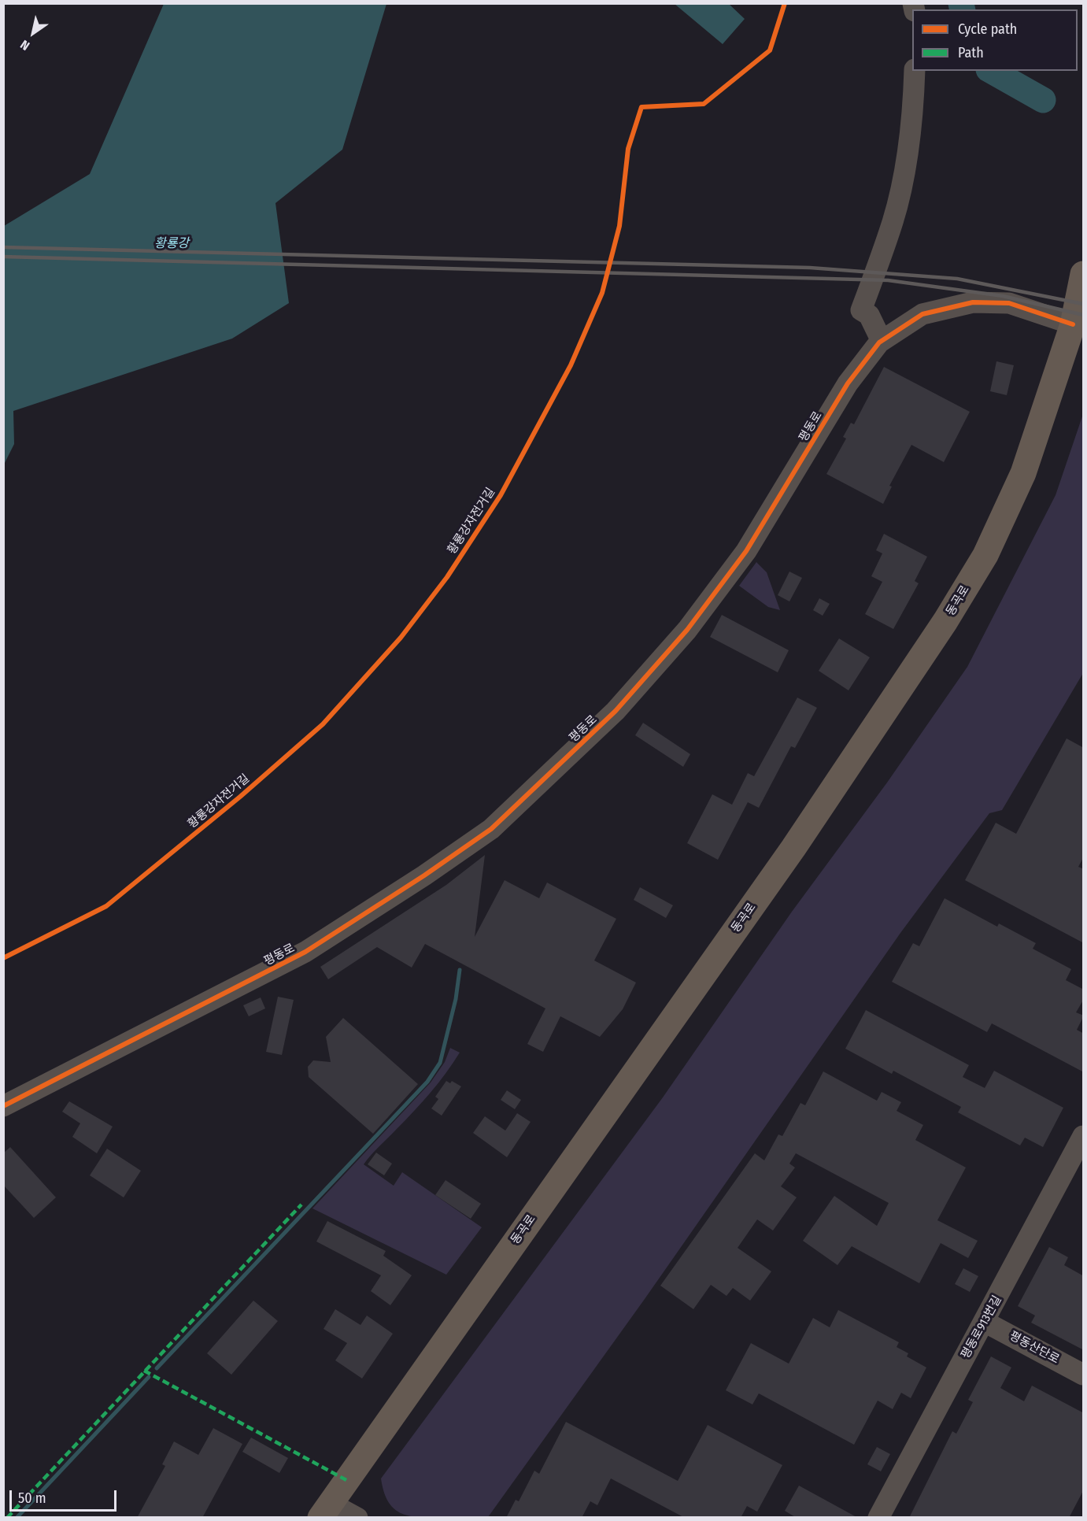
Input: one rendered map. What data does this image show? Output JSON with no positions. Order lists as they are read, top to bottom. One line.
{"streets":{"main road":["동곡로"],"street":["평동로","평동로913번길","평동산단로"],"cycle path":["황룡강자전거길"]},"crossings":[["평동로","동곡로"],["평동로913번길","평동산단로"]],"water":["황룡강"],"legend":["Cycle path","Path"],"scale_bar":"50 m","north":"bottom left"}
